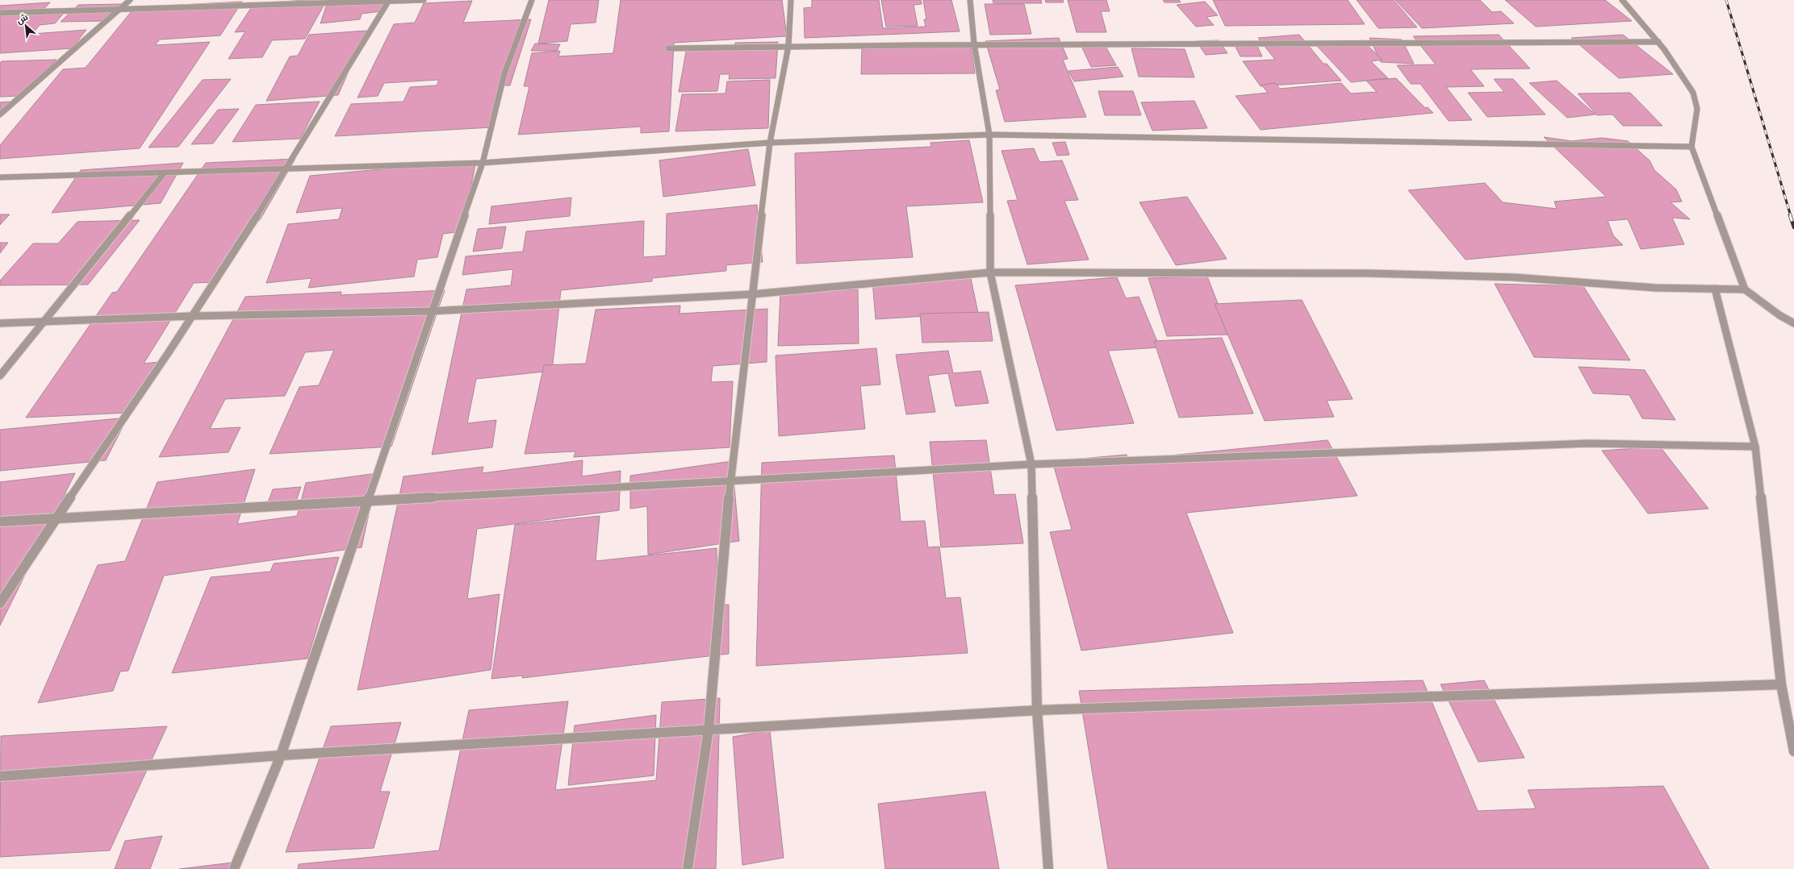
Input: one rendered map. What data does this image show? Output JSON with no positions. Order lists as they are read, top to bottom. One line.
{"north":"top left"}
